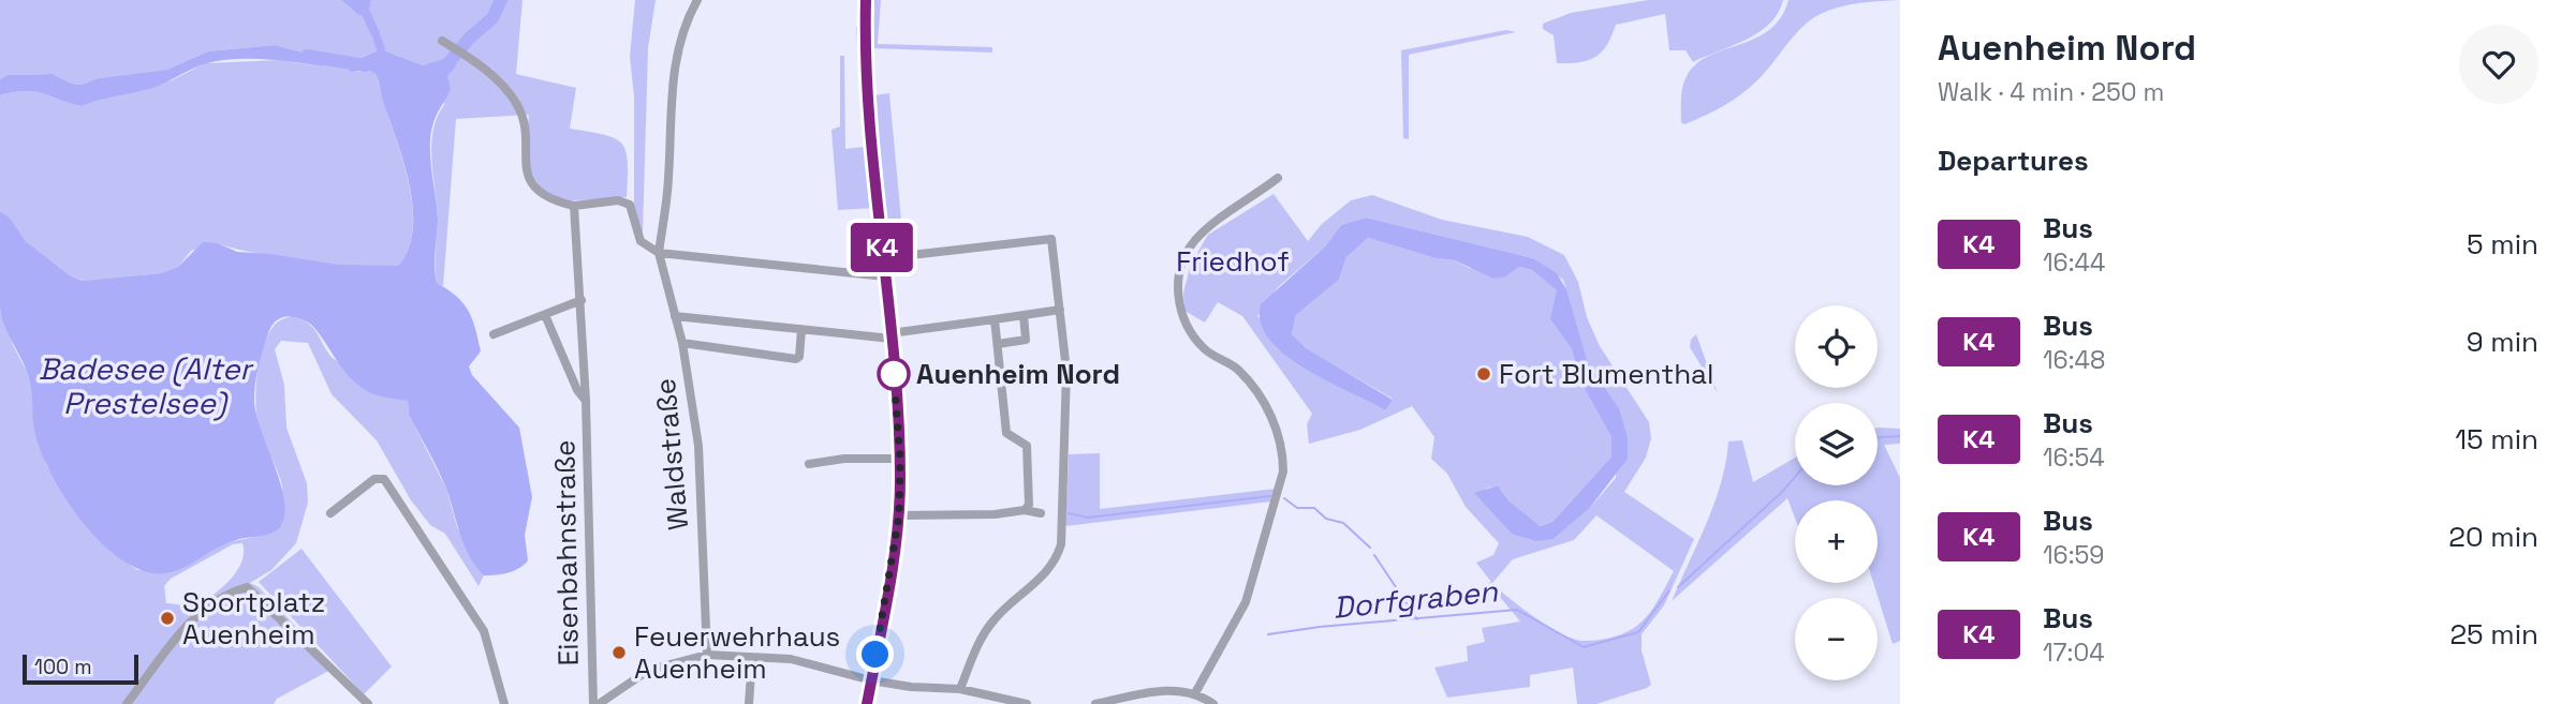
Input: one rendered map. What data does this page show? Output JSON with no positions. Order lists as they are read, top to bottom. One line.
{"streets":{"street":["Waldstraße","Eisenbahnstraße"]},"crossings":[["Waldstraße","Eisenbahnstraße"]],"water":["Badesee (Alter Prestelsee)","Dorfgraben"],"parks":["Friedhof"],"places":["Auenheim Nord","Fort Blumenthal","Sportplatz Auenheim","Feuerwehrhaus Auenheim"],"lines":["bus line K4"],"scale_bar":"100 m","page":{"on_map":"K4","heading":[["Auenheim Nord","Walk · 4 min · 250 m"],"Departures"],"list":[{"mark":"K4","name":"Bus","note":"16:44","value":"5 min"},{"mark":"K4","name":"Bus","note":"16:48","value":"9 min"},{"mark":"K4","name":"Bus","note":"16:54","value":"15 min"},{"mark":"K4","name":"Bus","note":"16:59","value":"20 min"},{"mark":"K4","name":"Bus","note":"17:04","value":"25 min"}],"map_buttons":["+","−"],"scale":"100 m"}}
